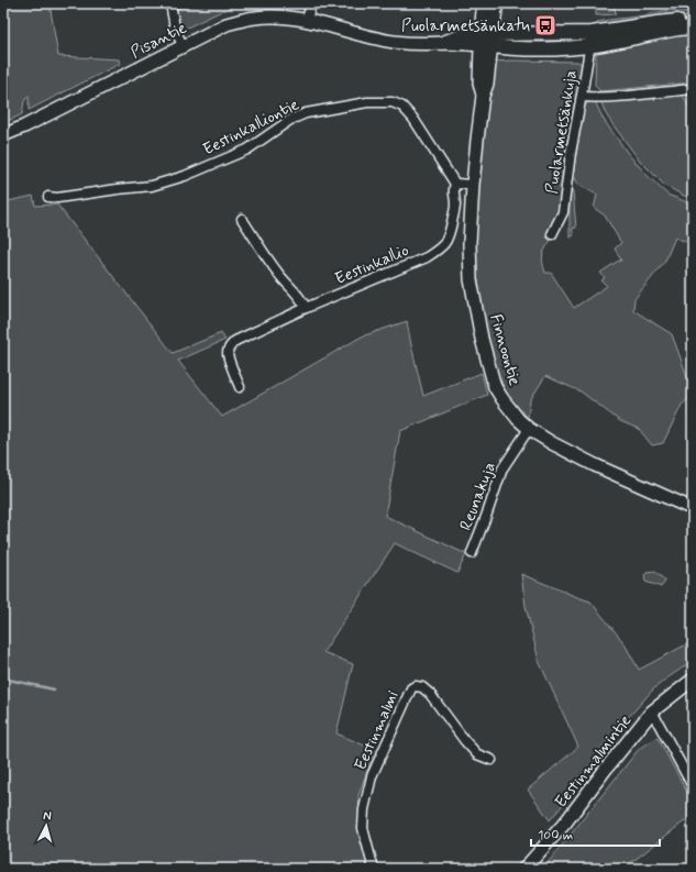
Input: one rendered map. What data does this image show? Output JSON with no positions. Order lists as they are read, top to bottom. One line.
{"streets":{"main road":["Finnoontie"],"street":["Pisantie","Eestinkalliontie","Puolarmetsänkuja","Eestinkallio","Reunakuja","Eestinmalmi","Eestinmalmintie"]},"crossings":[["Pisantie","Finnoontie"],["Eestinkalliontie","Eestinkallio"],["Finnoontie","Reunakuja"]],"places":{"bus stop":["Puolarmetsänkatu"]},"scale_bar":"100 m","north":"top"}
